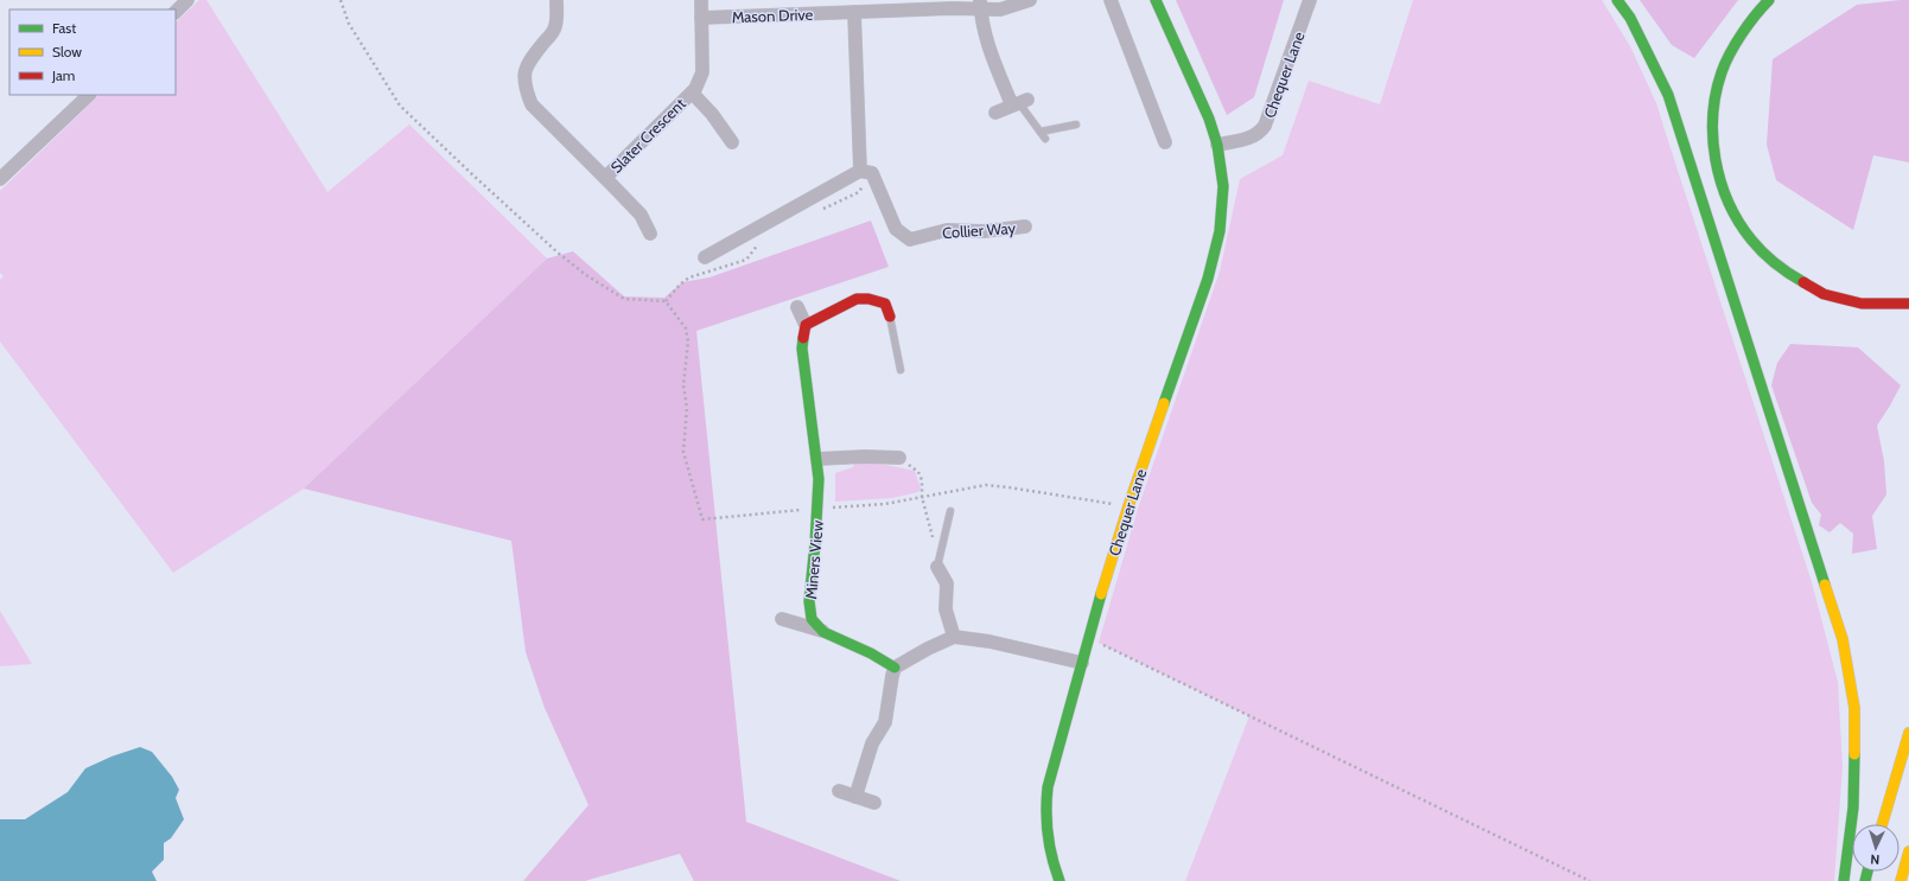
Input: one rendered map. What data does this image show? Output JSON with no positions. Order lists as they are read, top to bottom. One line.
{"streets":{"main road":["Chequer Lane","Miners View"],"street":["Mason Drive","Slater Crescent","Collier Way"]},"crossings":[["Mason Drive","Slater Crescent"]],"legend":["Fast","Slow","Jam"],"north":"bottom"}
